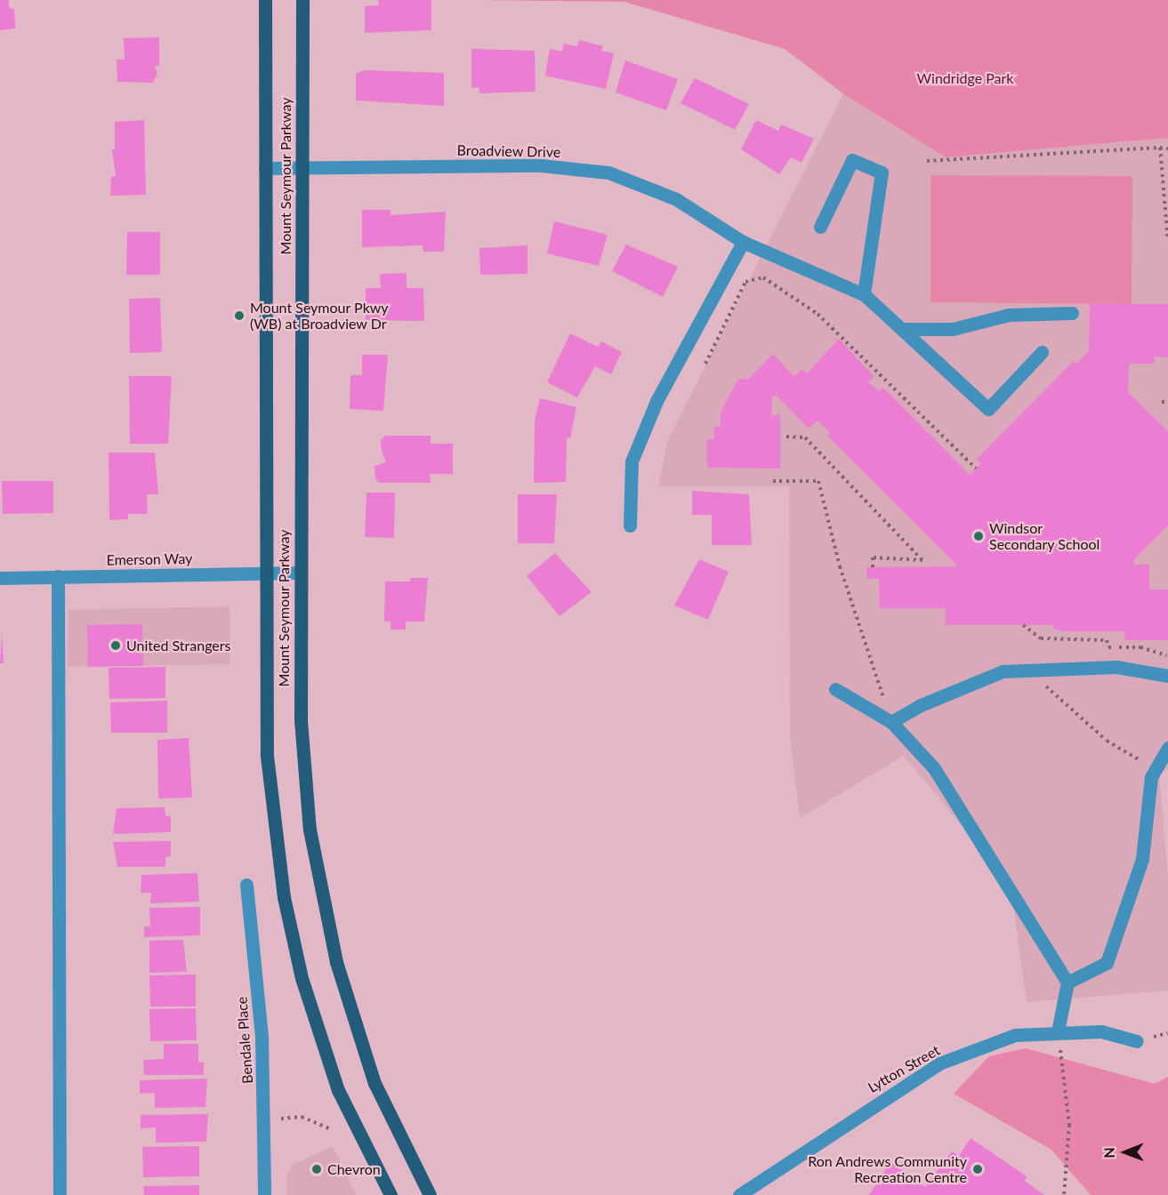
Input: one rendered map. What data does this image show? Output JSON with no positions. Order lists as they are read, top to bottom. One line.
{"streets":{"main road":["Mount Seymour Parkway"],"street":["Broadview Drive","Emerson Way","Bendale Place","Lytton Street"]},"crossings":[["Broadview Drive","Mount Seymour Parkway"],["Mount Seymour Parkway","Emerson Way"]],"parks":["Windridge Park"],"places":["Mount Seymour Pkwy (WB) at Broadview Dr","Windsor Secondary School","United Strangers","Chevron","Ron Andrews Community Recreation Centre"],"north":"left"}
